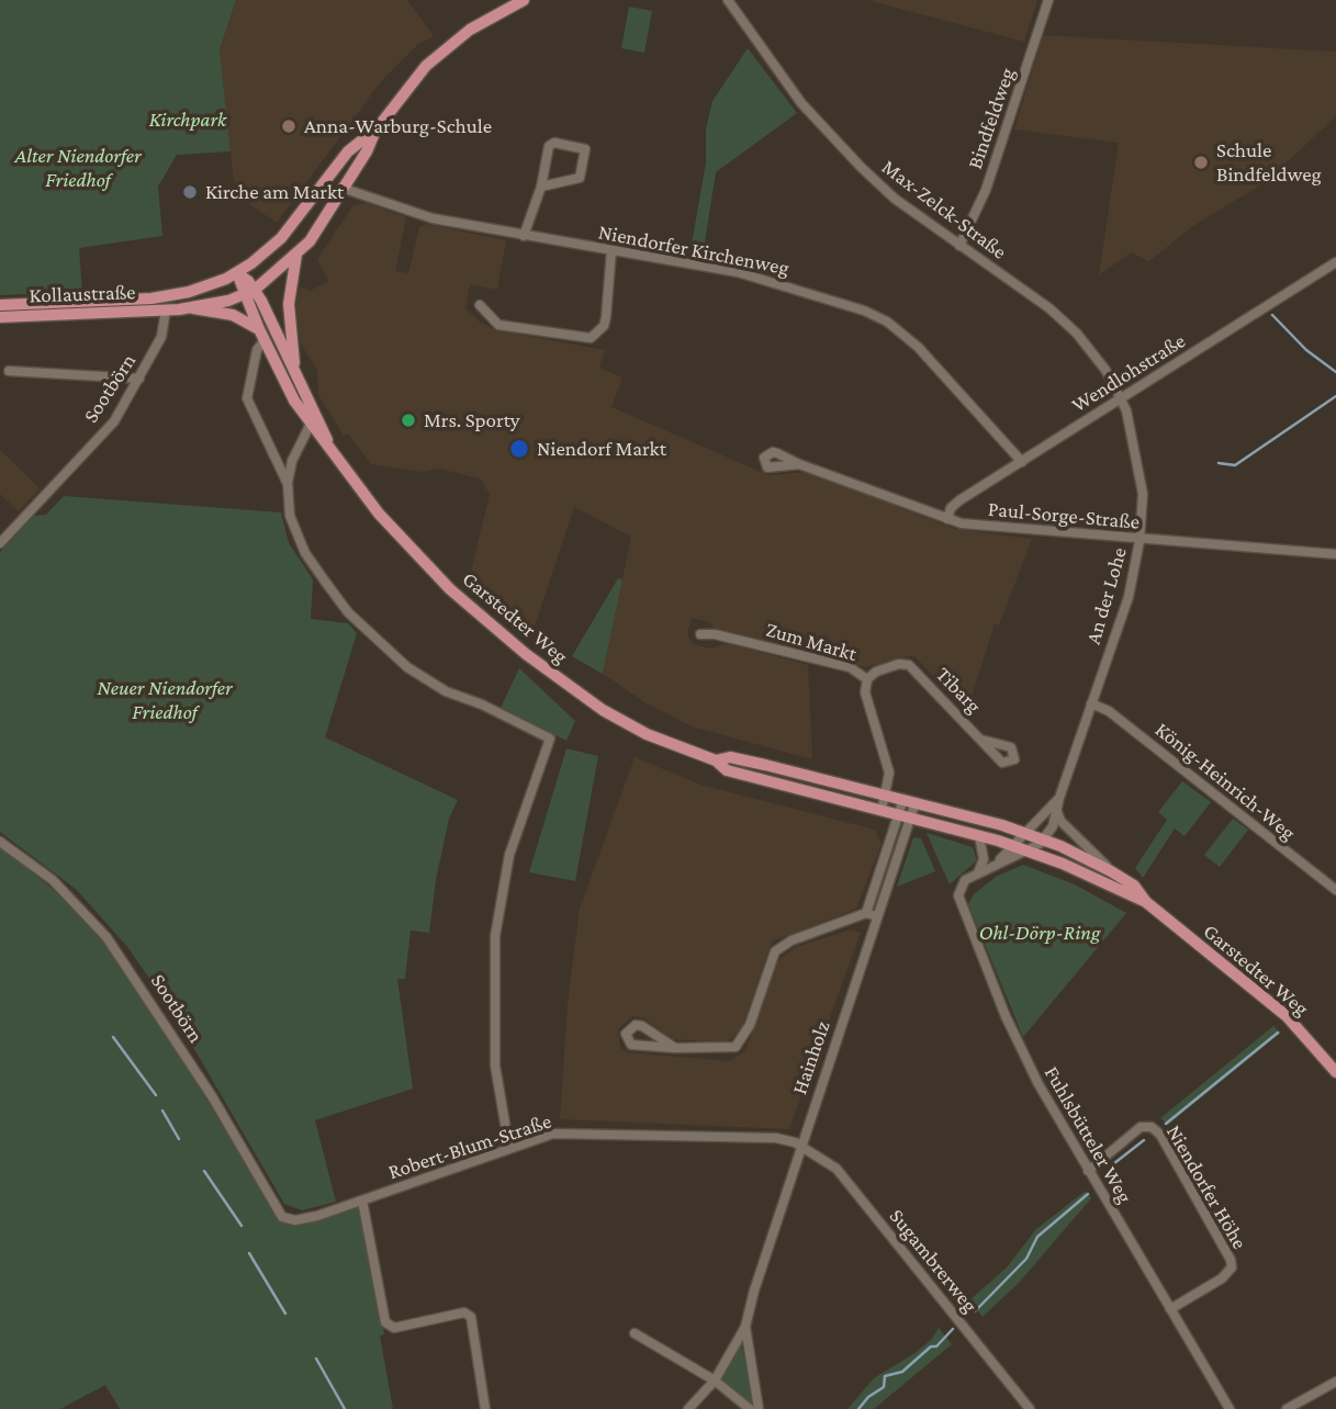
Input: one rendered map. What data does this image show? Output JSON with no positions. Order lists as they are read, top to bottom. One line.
{"streets":{"main road":["Kollaustraße","Garstedter Weg"],"street":["Bindfeldweg","Max-Zelck-Straße","Niendorfer Kirchenweg","Wendlohstraße","Sootbörn","Paul-Sorge-Straße","An der Lohe","Zum Markt","Tibarg","König-Heinrich-Weg","Hainholz","Fuhlsbütteler Weg","Robert-Blum-Straße","Niendorfer Höhe","Sugambrerweg"]},"crossings":[["Bindfeldweg","Max-Zelck-Straße"],["Max-Zelck-Straße","Wendlohstraße"],["Max-Zelck-Straße","An der Lohe"],["Niendorfer Kirchenweg","Wendlohstraße"],["Kollaustraße","Sootbörn"],["Kollaustraße","Garstedter Weg"],["Wendlohstraße","Paul-Sorge-Straße"],["Wendlohstraße","An der Lohe"],["Sootbörn","Robert-Blum-Straße"],["Paul-Sorge-Straße","An der Lohe"],["An der Lohe","Garstedter Weg"],["An der Lohe","König-Heinrich-Weg"],["An der Lohe","Fuhlsbütteler Weg"],["Garstedter Weg","Zum Markt"],["Garstedter Weg","Hainholz"],["Garstedter Weg","Fuhlsbütteler Weg"],["Zum Markt","Tibarg"],["Hainholz","Robert-Blum-Straße"],["Hainholz","Sugambrerweg"],["Fuhlsbütteler Weg","Niendorfer Höhe"],["Robert-Blum-Straße","Sugambrerweg"]],"parks":["Kirchpark","Alter Niendorfer Friedhof","Neuer Niendorfer Friedhof","Ohl-Dörp-Ring"],"places":["Anna-Warburg-Schule","Schule Bindfeldweg","Kirche am Markt","Mrs. Sporty","Niendorf Markt"]}
